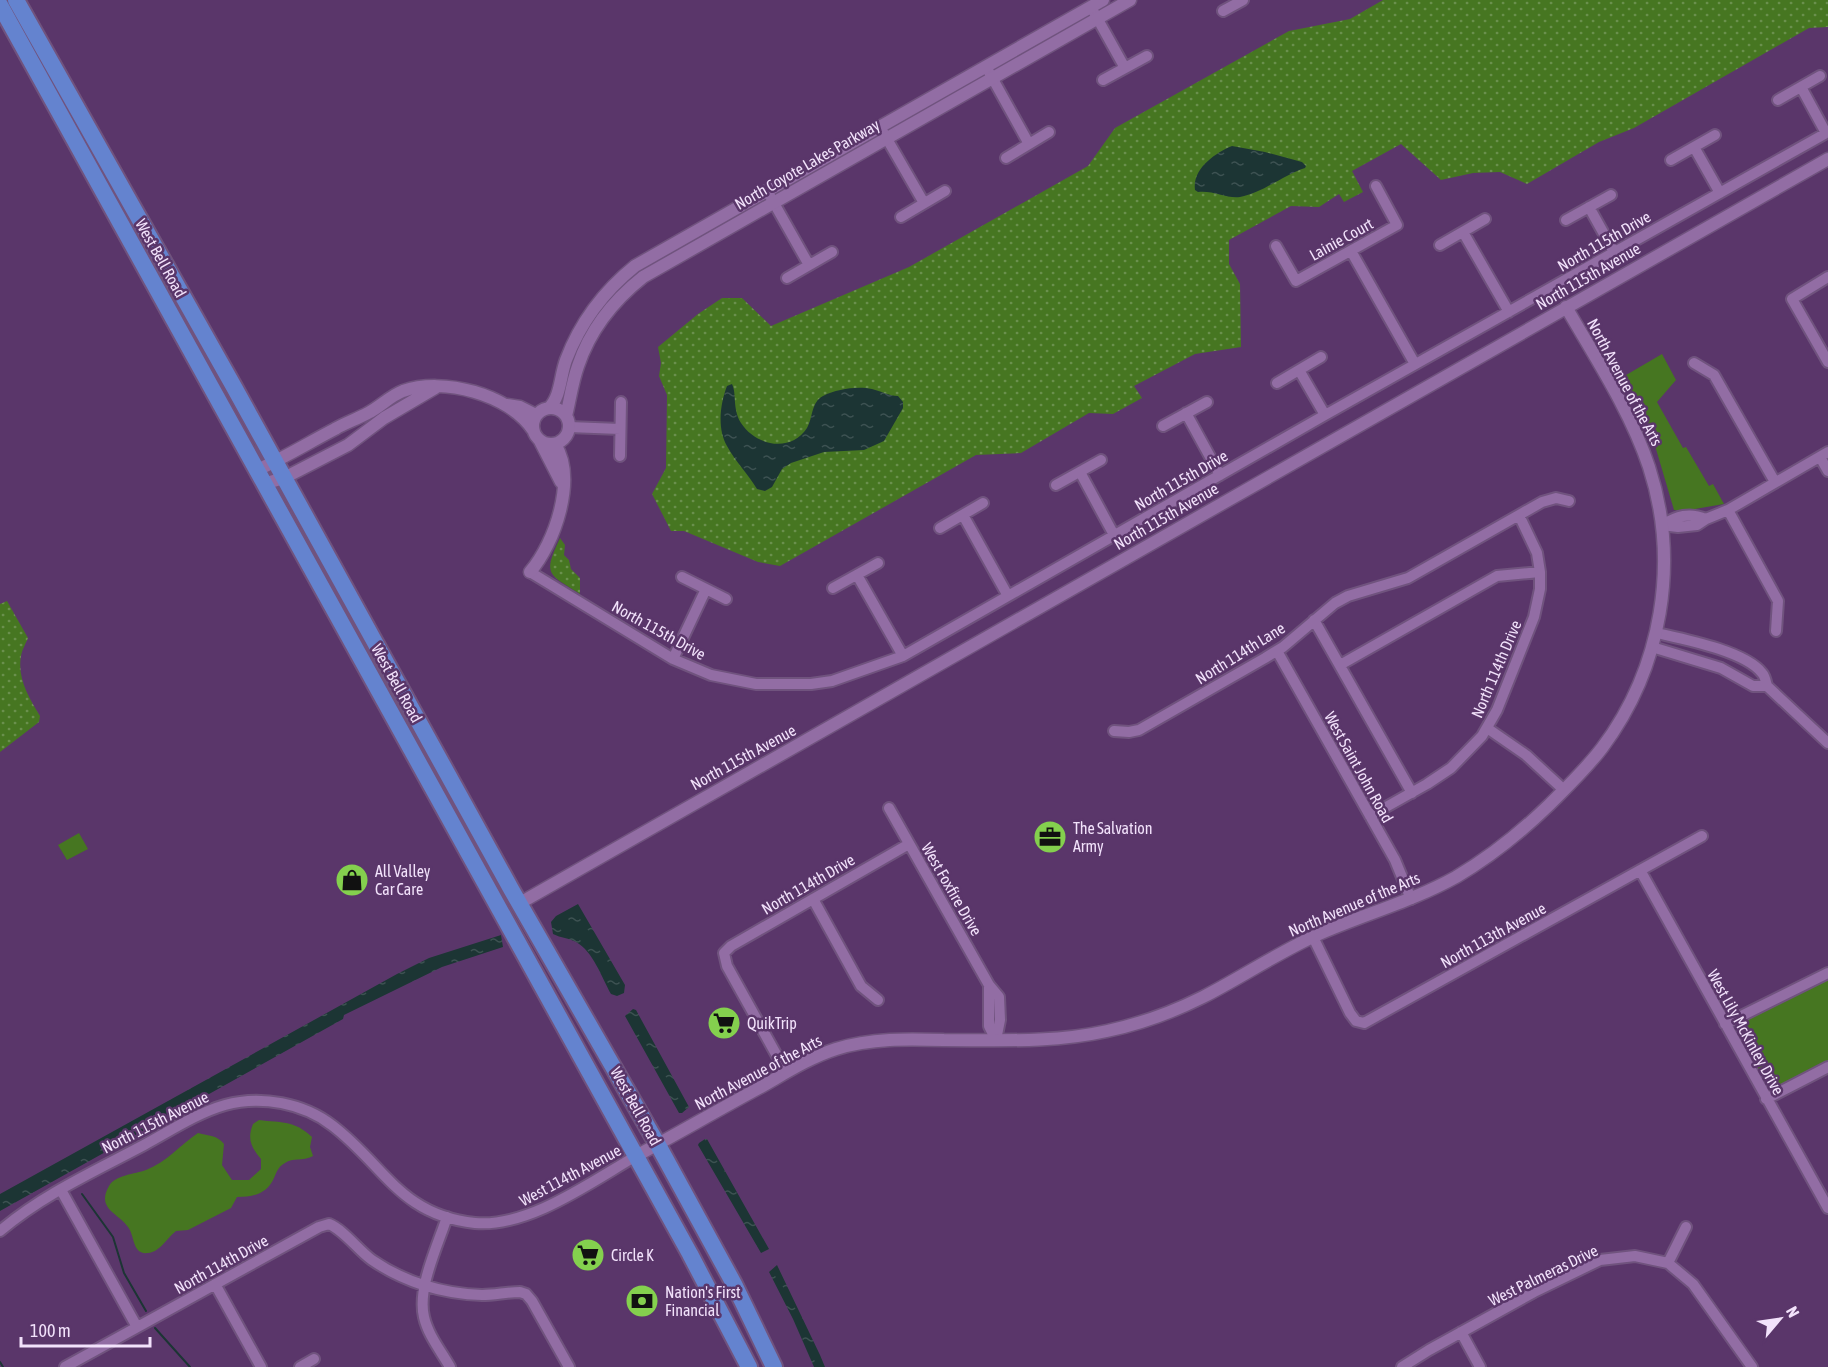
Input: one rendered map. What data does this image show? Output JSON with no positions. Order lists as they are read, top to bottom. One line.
{"streets":{"main road":["West Bell Road"],"street":["North Coyote Lakes Parkway","Lainie Court","North 115th Drive","North 115th Avenue","North Avenue of the Arts","North 114th Lane","North 114th Drive","West Saint John Road","West Foxfire Drive","North 113th Avenue","West Lily McKinley Drive","West 114th Avenue","West Palmeras Drive"]},"crossings":[["West Bell Road","North 115th Avenue"],["West Bell Road","North Avenue of the Arts"],["West Bell Road","West 114th Avenue"],["North 115th Avenue","North Avenue of the Arts"],["North 115th Avenue","West 114th Avenue"],["North Avenue of the Arts","North 114th Drive"],["North Avenue of the Arts","West Saint John Road"],["North Avenue of the Arts","West Foxfire Drive"],["North Avenue of the Arts","North 113th Avenue"],["North Avenue of the Arts","West 114th Avenue"],["North 114th Lane","North 114th Drive"],["North 114th Lane","West Saint John Road"],["North 114th Drive","West Saint John Road"],["North 114th Drive","West Foxfire Drive"],["North 113th Avenue","West Lily McKinley Drive"]],"places":{"office":["The Salvation Army"],"shop":["All Valley Car Care"],"supermarket":["QuikTrip","Circle K"],"bank":["Nation's First Financial"]},"scale_bar":"100 m","north":"top right"}
